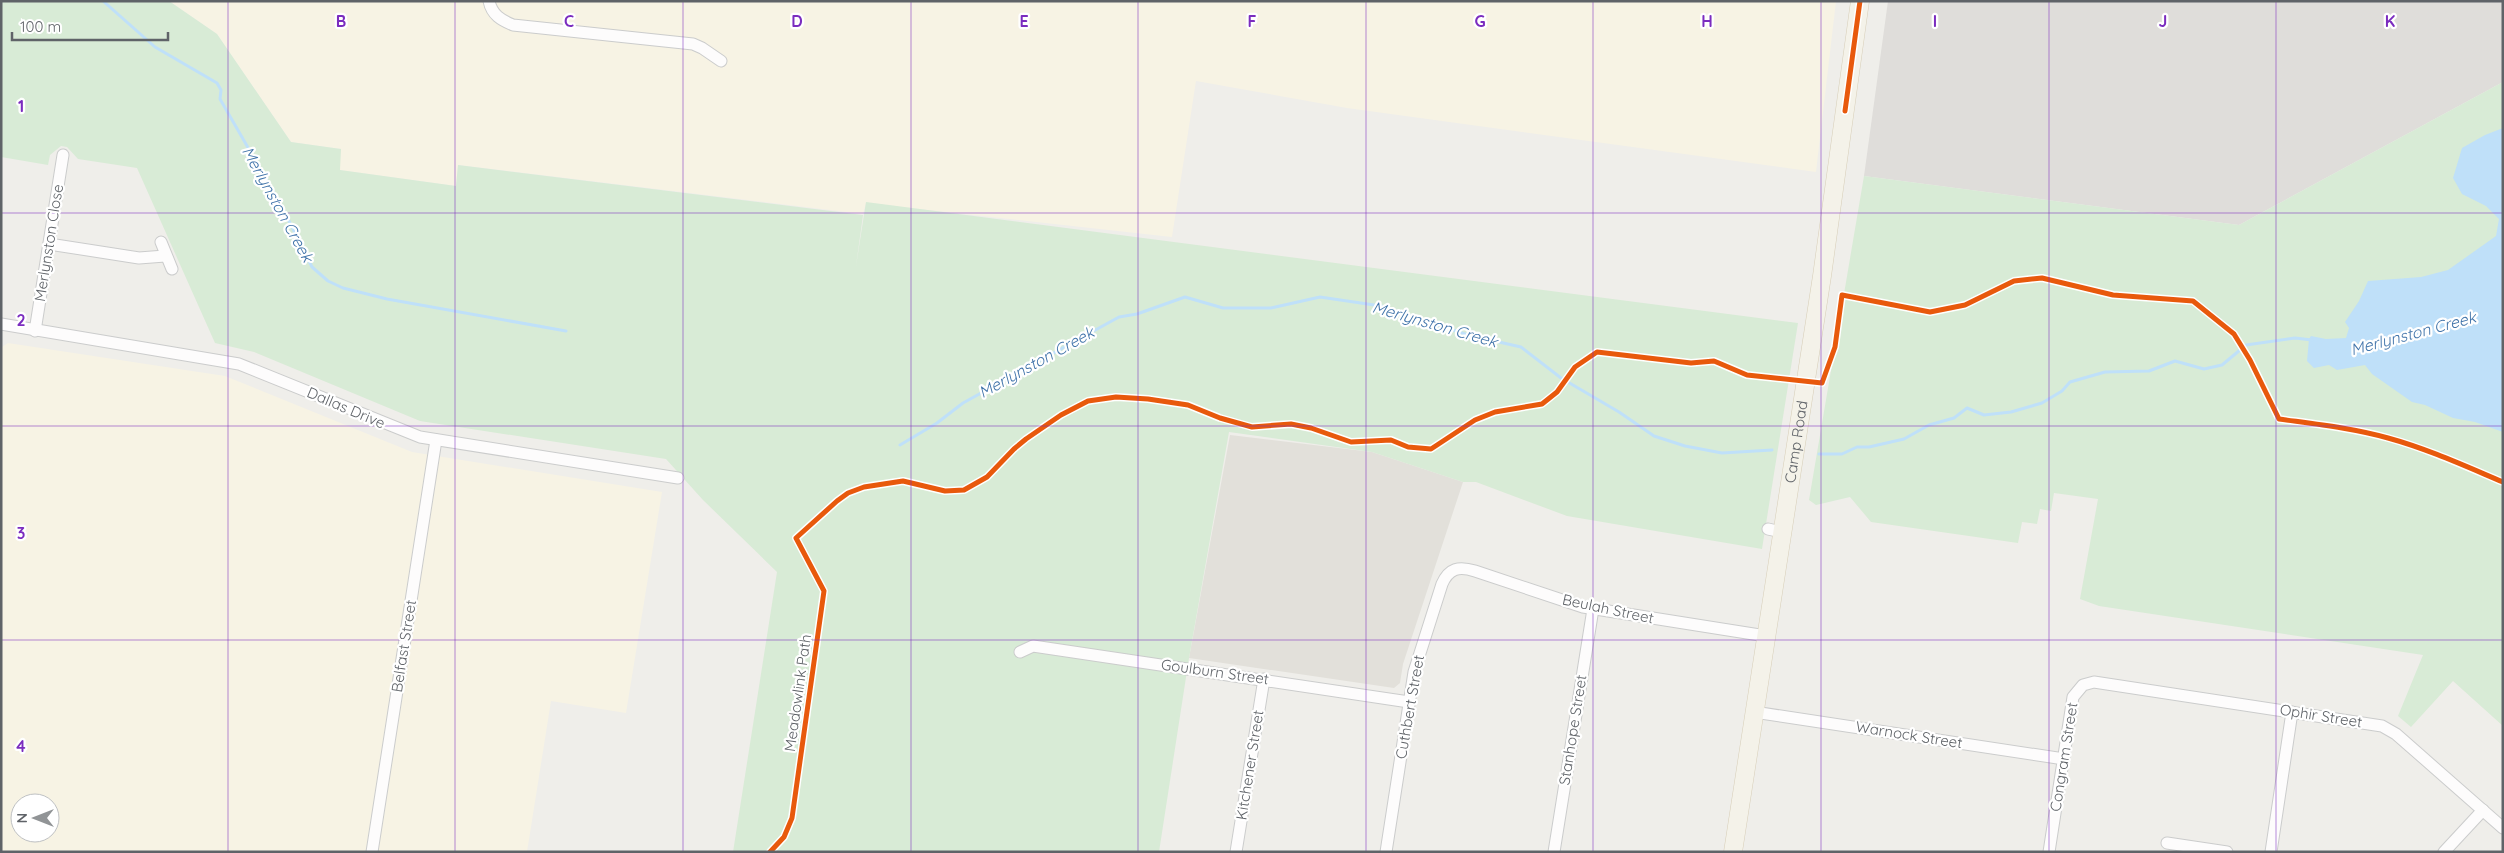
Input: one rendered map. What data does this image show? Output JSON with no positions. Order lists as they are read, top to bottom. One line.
{"streets":{"main road":["Camp Road"],"street":["Merlynston Close","Dallas Drive","Beulah Street","Belfast Street","Goulburn Street","Cuthbert Street","Ophir Street","Stanhope Street","Warnock Street","Congram Street","Kitchener Street"],"cycle path":["Meadowlink Path"]},"crossings":[["Merlynston Close","Dallas Drive"],["Dallas Drive","Belfast Street"],["Camp Road","Beulah Street"],["Camp Road","Warnock Street"],["Beulah Street","Cuthbert Street"],["Beulah Street","Stanhope Street"],["Goulburn Street","Cuthbert Street"],["Goulburn Street","Kitchener Street"],["Ophir Street","Congram Street"],["Warnock Street","Congram Street"]],"water":["Merlynston Creek"],"scale_bar":"100 m","north":"left","grid":{"columns":["B","C","D","E","F","G","H","I","J","K"],"rows":["1","2","3","4"]}}
